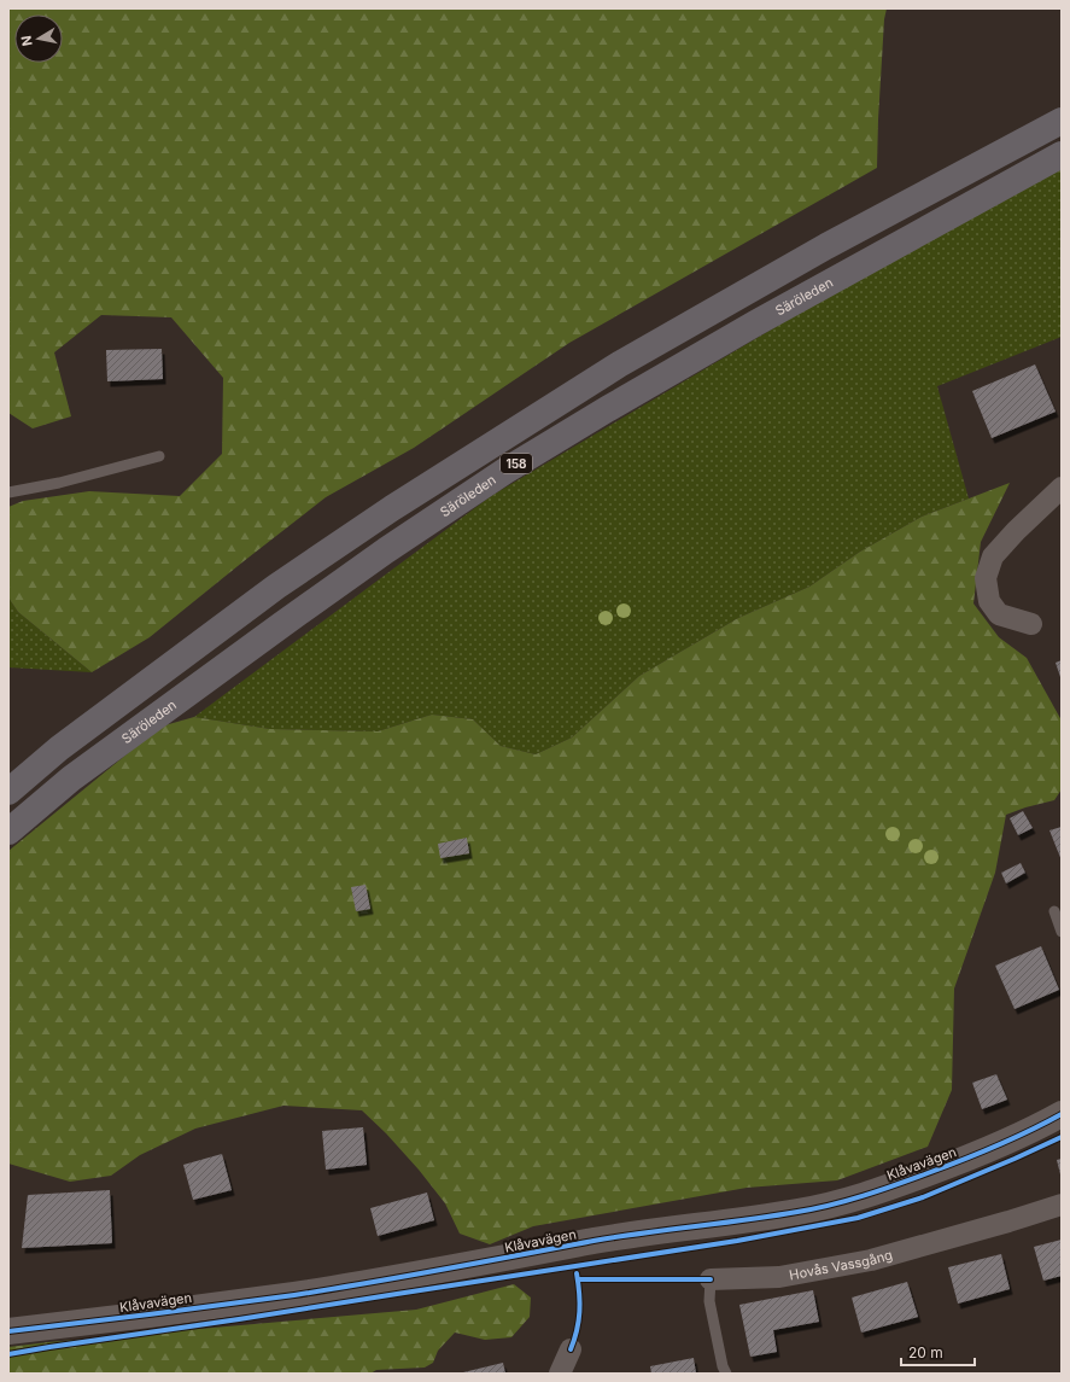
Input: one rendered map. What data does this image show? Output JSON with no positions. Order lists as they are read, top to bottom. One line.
{"streets":{"main road":["Säröleden","158"],"street":["Klåvavägen","Hovås Vassgång"]},"scale_bar":"20 m","north":"left"}
